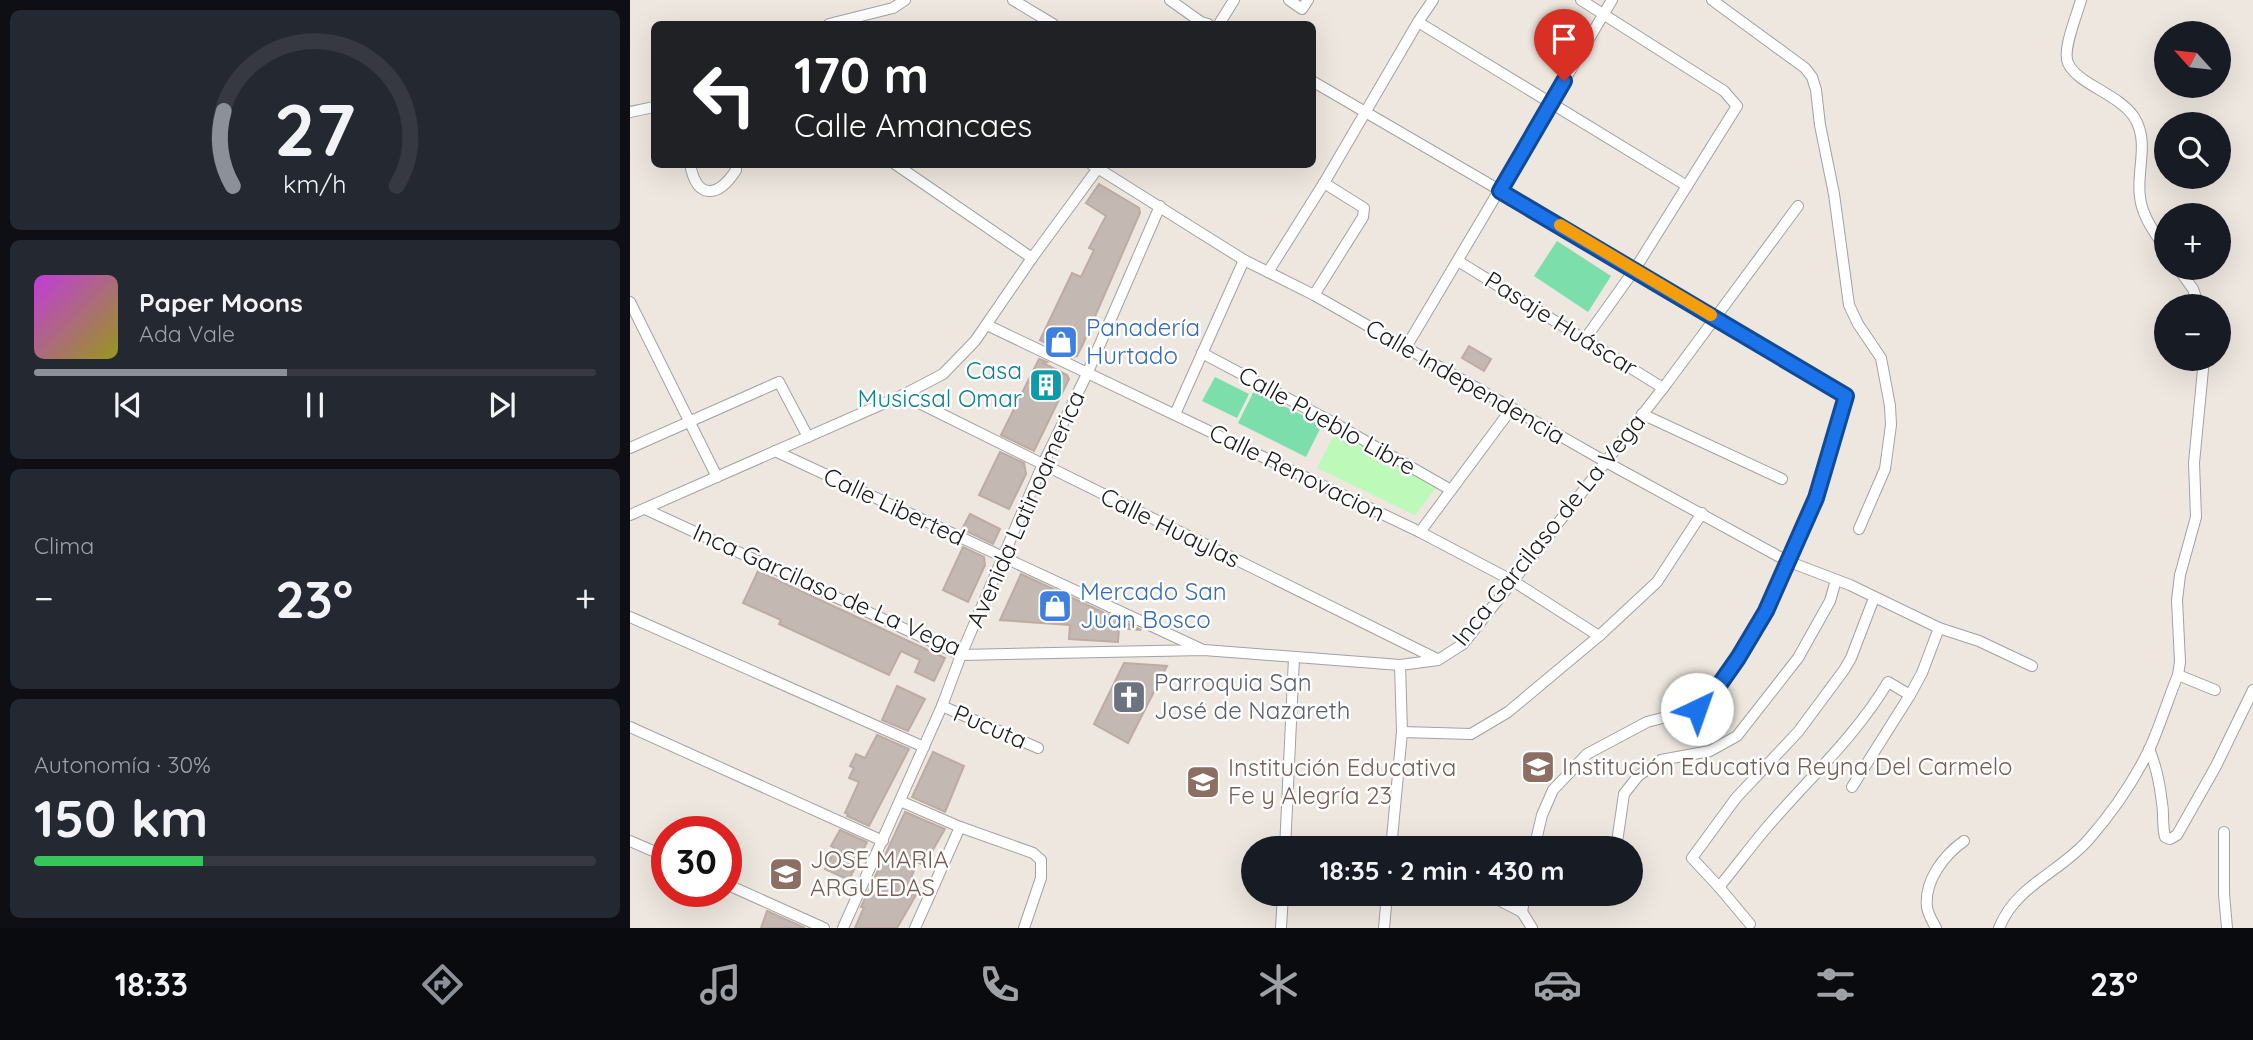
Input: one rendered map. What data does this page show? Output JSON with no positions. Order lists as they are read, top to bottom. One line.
{"streets":{"street":["Pasaje Huáscar","Calle Independencia","Calle Pueblo Libre","Calle Renovacion","Calle Liberted","Avenida Latinoamerica","Calle Huaylas","Inca Garcilaso de La Vega","Pucuta"]},"crossings":[["Pasaje Huáscar","Inca Garcilaso de La Vega"],["Calle Independencia","Avenida Latinoamerica"],["Calle Independencia","Inca Garcilaso de La Vega"],["Calle Renovacion","Avenida Latinoamerica"],["Calle Renovacion","Inca Garcilaso de La Vega"],["Calle Liberted","Avenida Latinoamerica"],["Calle Liberted","Inca Garcilaso de La Vega"],["Avenida Latinoamerica","Calle Huaylas"],["Avenida Latinoamerica","Inca Garcilaso de La Vega"],["Avenida Latinoamerica","Pucuta"],["Calle Huaylas","Inca Garcilaso de La Vega"]],"places":{"shop":["Panadería Hurtado","Mercado San Juan Bosco"],"building":["Casa Musicsal Omar"],"church":["Parroquia San José de Nazareth"],"school or university":["Institución Educativa Reyna Del Carmelo","Institución Educativa Fe y Alegría 23","JOSE MARIA ARGUEDAS"]},"north":"top left","page":{"map_buttons":["+","−"],"turn":["170 m","Calle Amancaes"],"song":["Paper Moons","Ada Vale"],"tile":["Clima",["Autonomía · 30%","150 km"]],"heat":["−","23°","+"],"limit":"30","trip":"18:35 · 2 min · 430 m","tabs":["18:33","23°"],"gauge":["27","km/h"]}}
